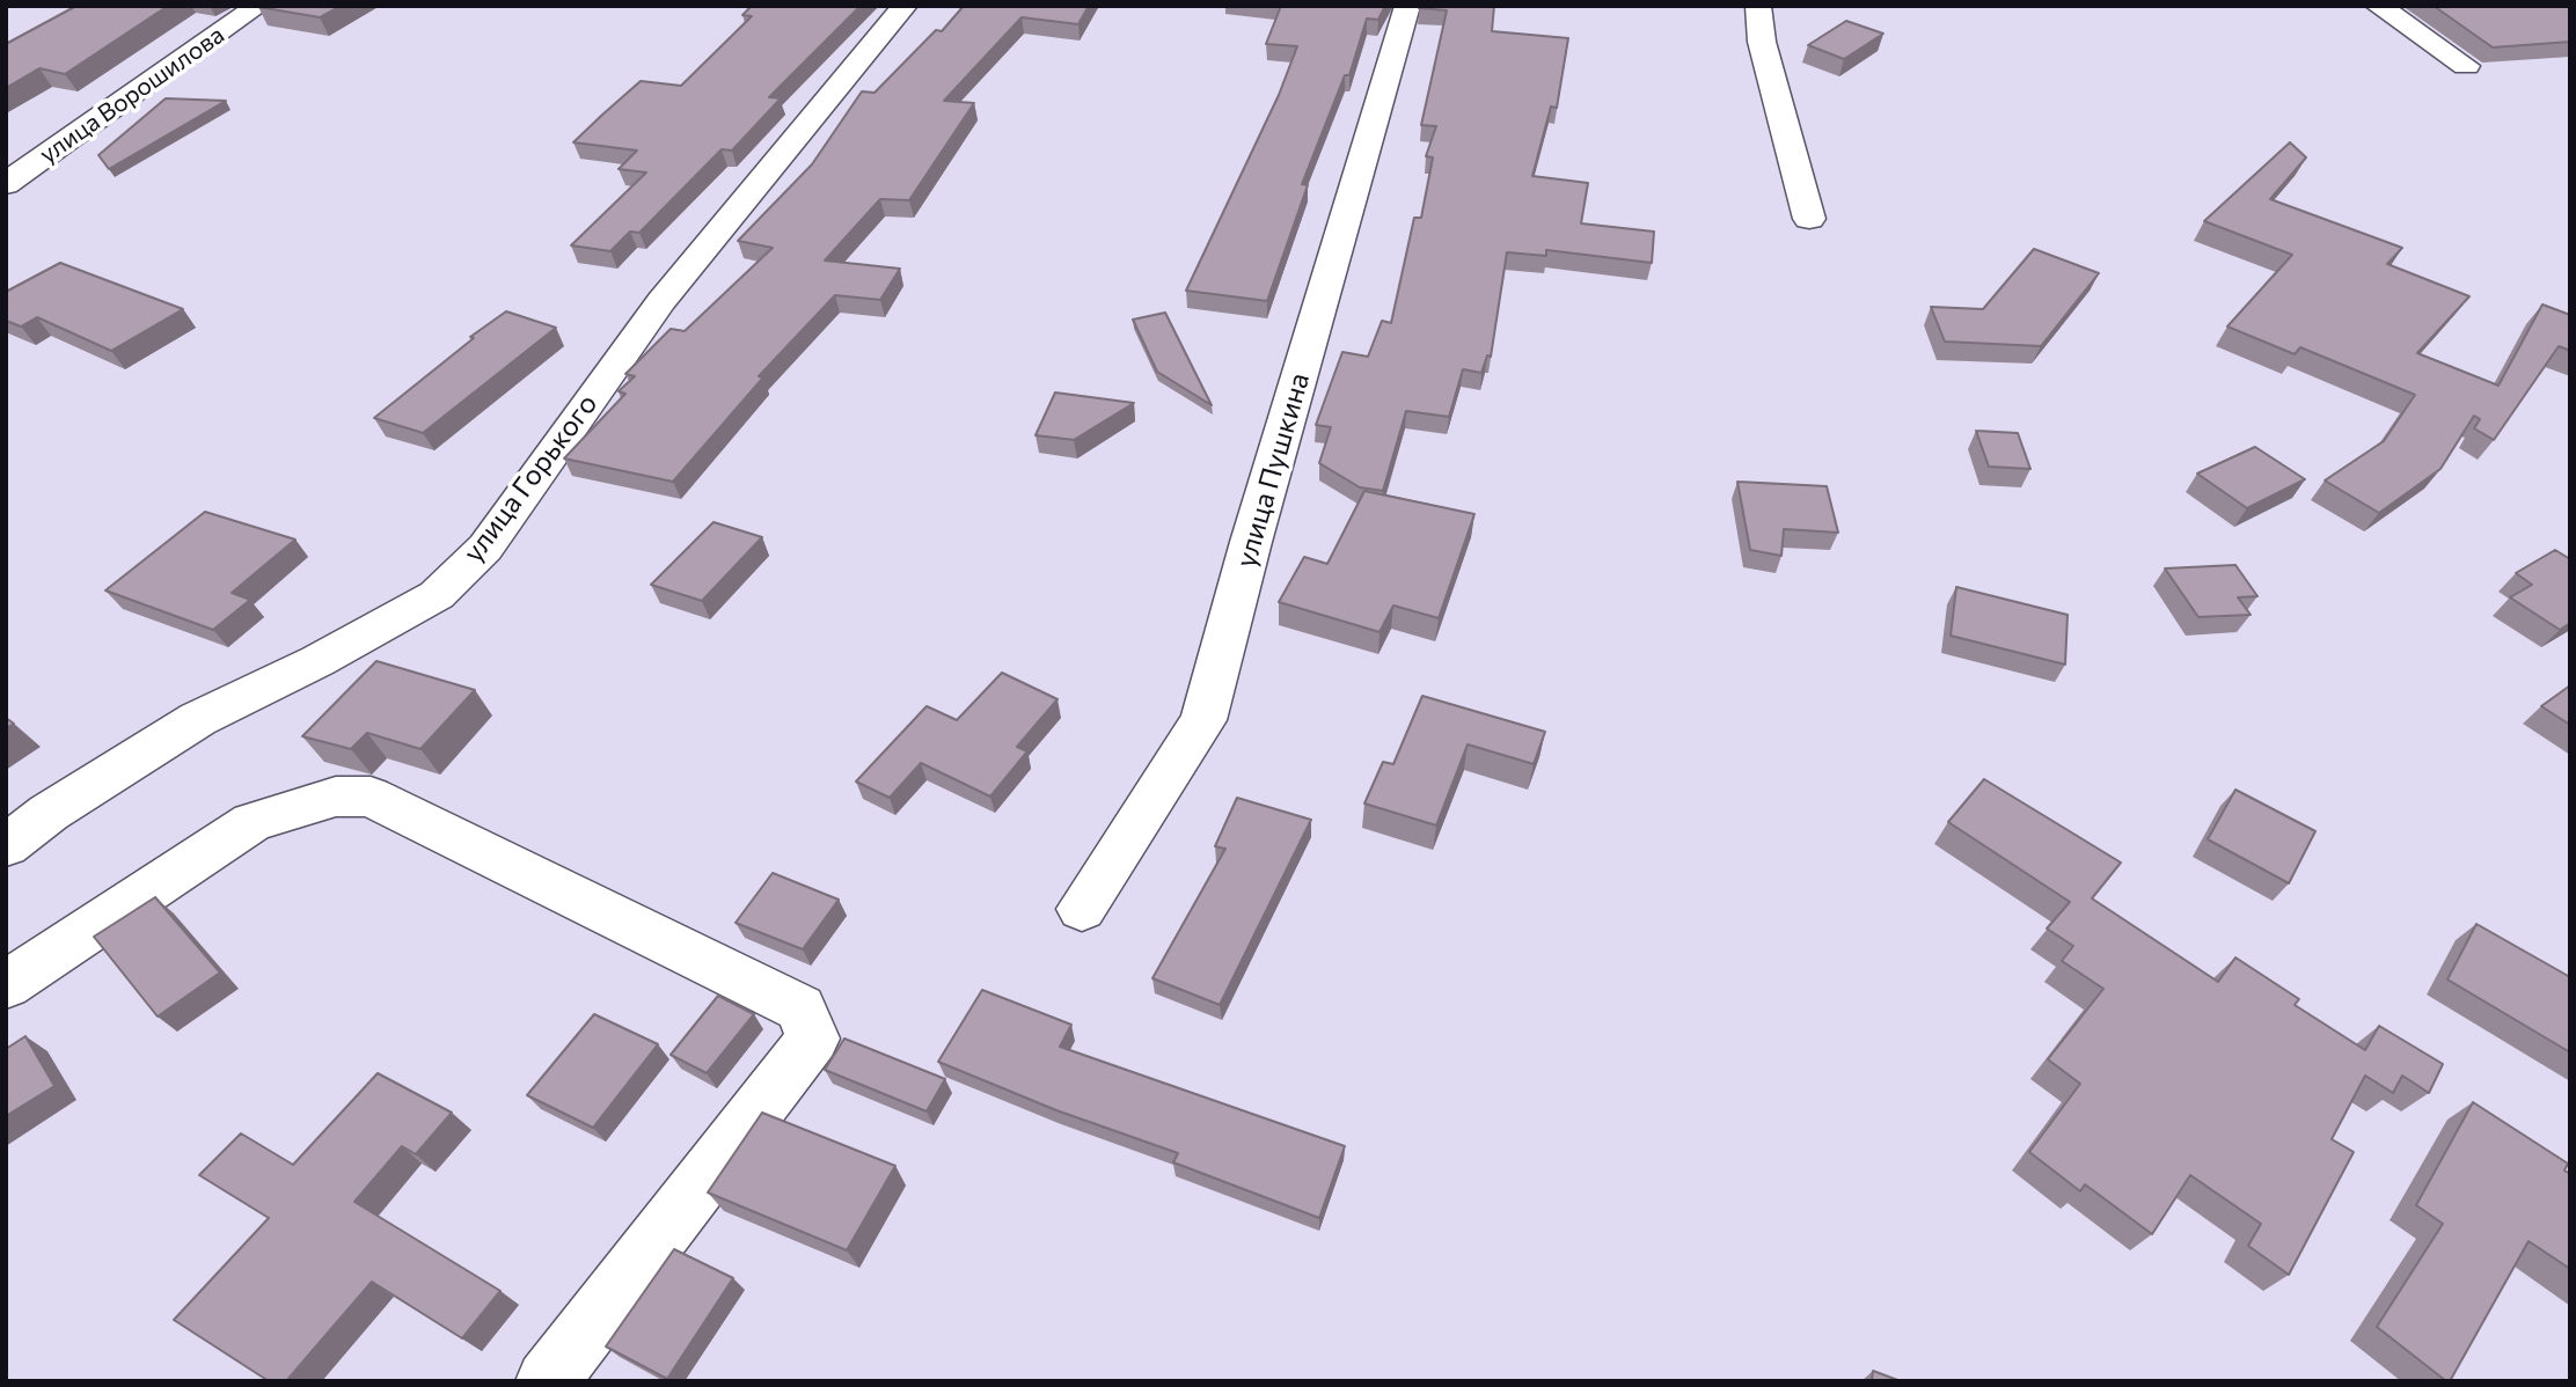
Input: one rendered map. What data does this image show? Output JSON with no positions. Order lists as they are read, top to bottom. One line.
{"streets":{"street":["улица Ворошилова","улица Пушкина","улица Горького"]}}
